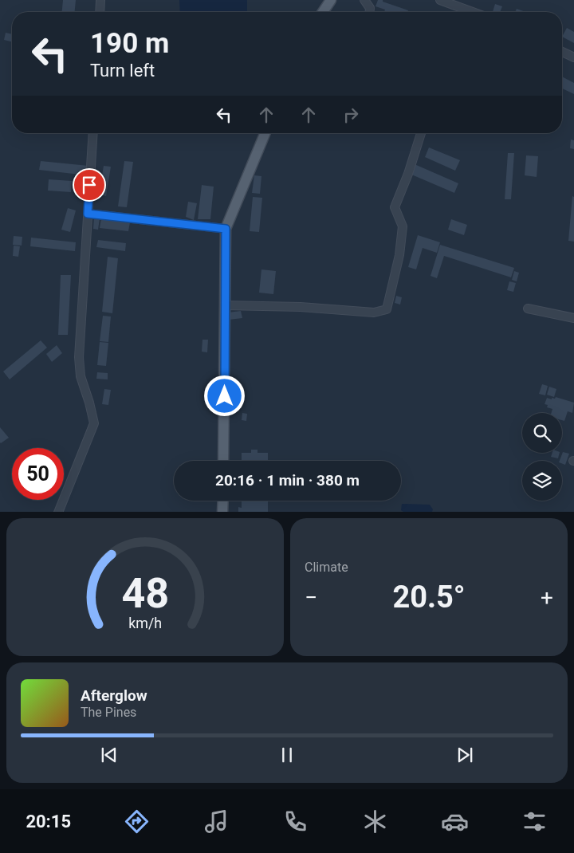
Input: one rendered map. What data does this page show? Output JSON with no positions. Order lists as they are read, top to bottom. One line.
{"page":{"turn":["190 m","Turn left"],"limit":"50","trip":"20:16 · 1 min · 380 m","tile":"Climate","heat":["−","20.5°","+"],"song":["Afterglow","The Pines"],"tabs":"20:15","gauge":["48","km/h"]}}
